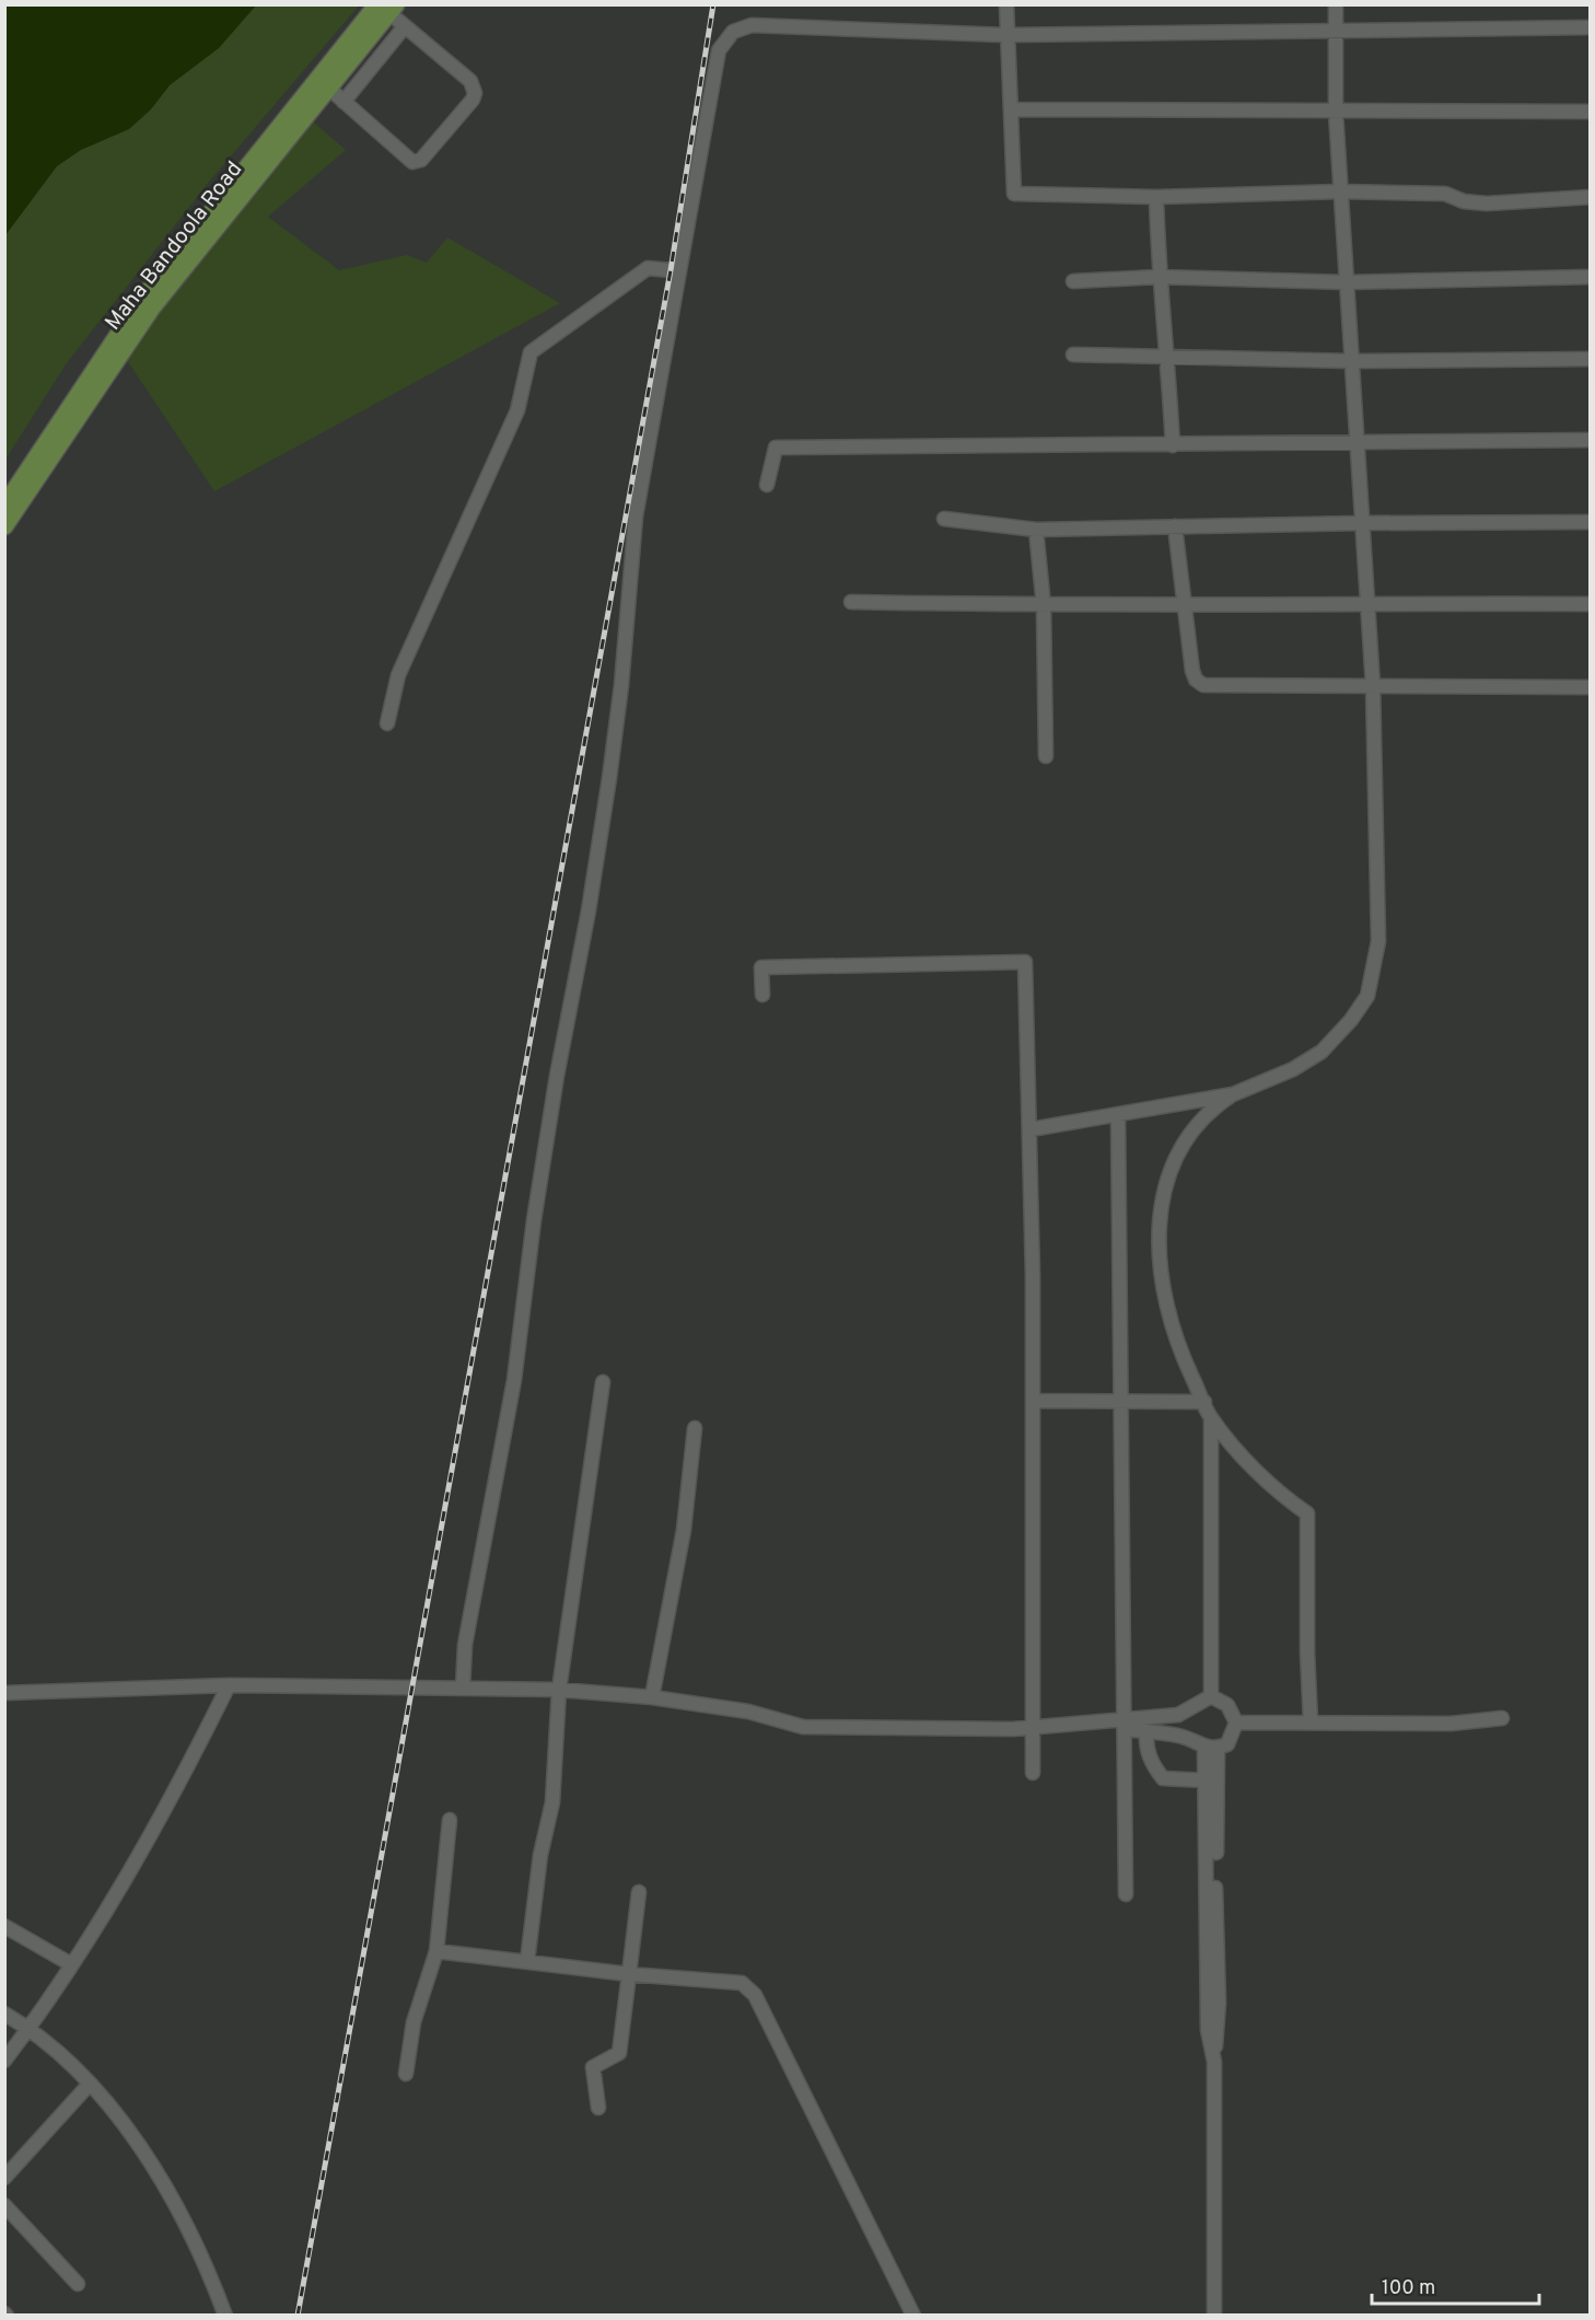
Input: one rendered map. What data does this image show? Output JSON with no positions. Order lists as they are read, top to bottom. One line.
{"streets":{"main road":["Maha Bandoola Road"]},"scale_bar":"100 m"}
